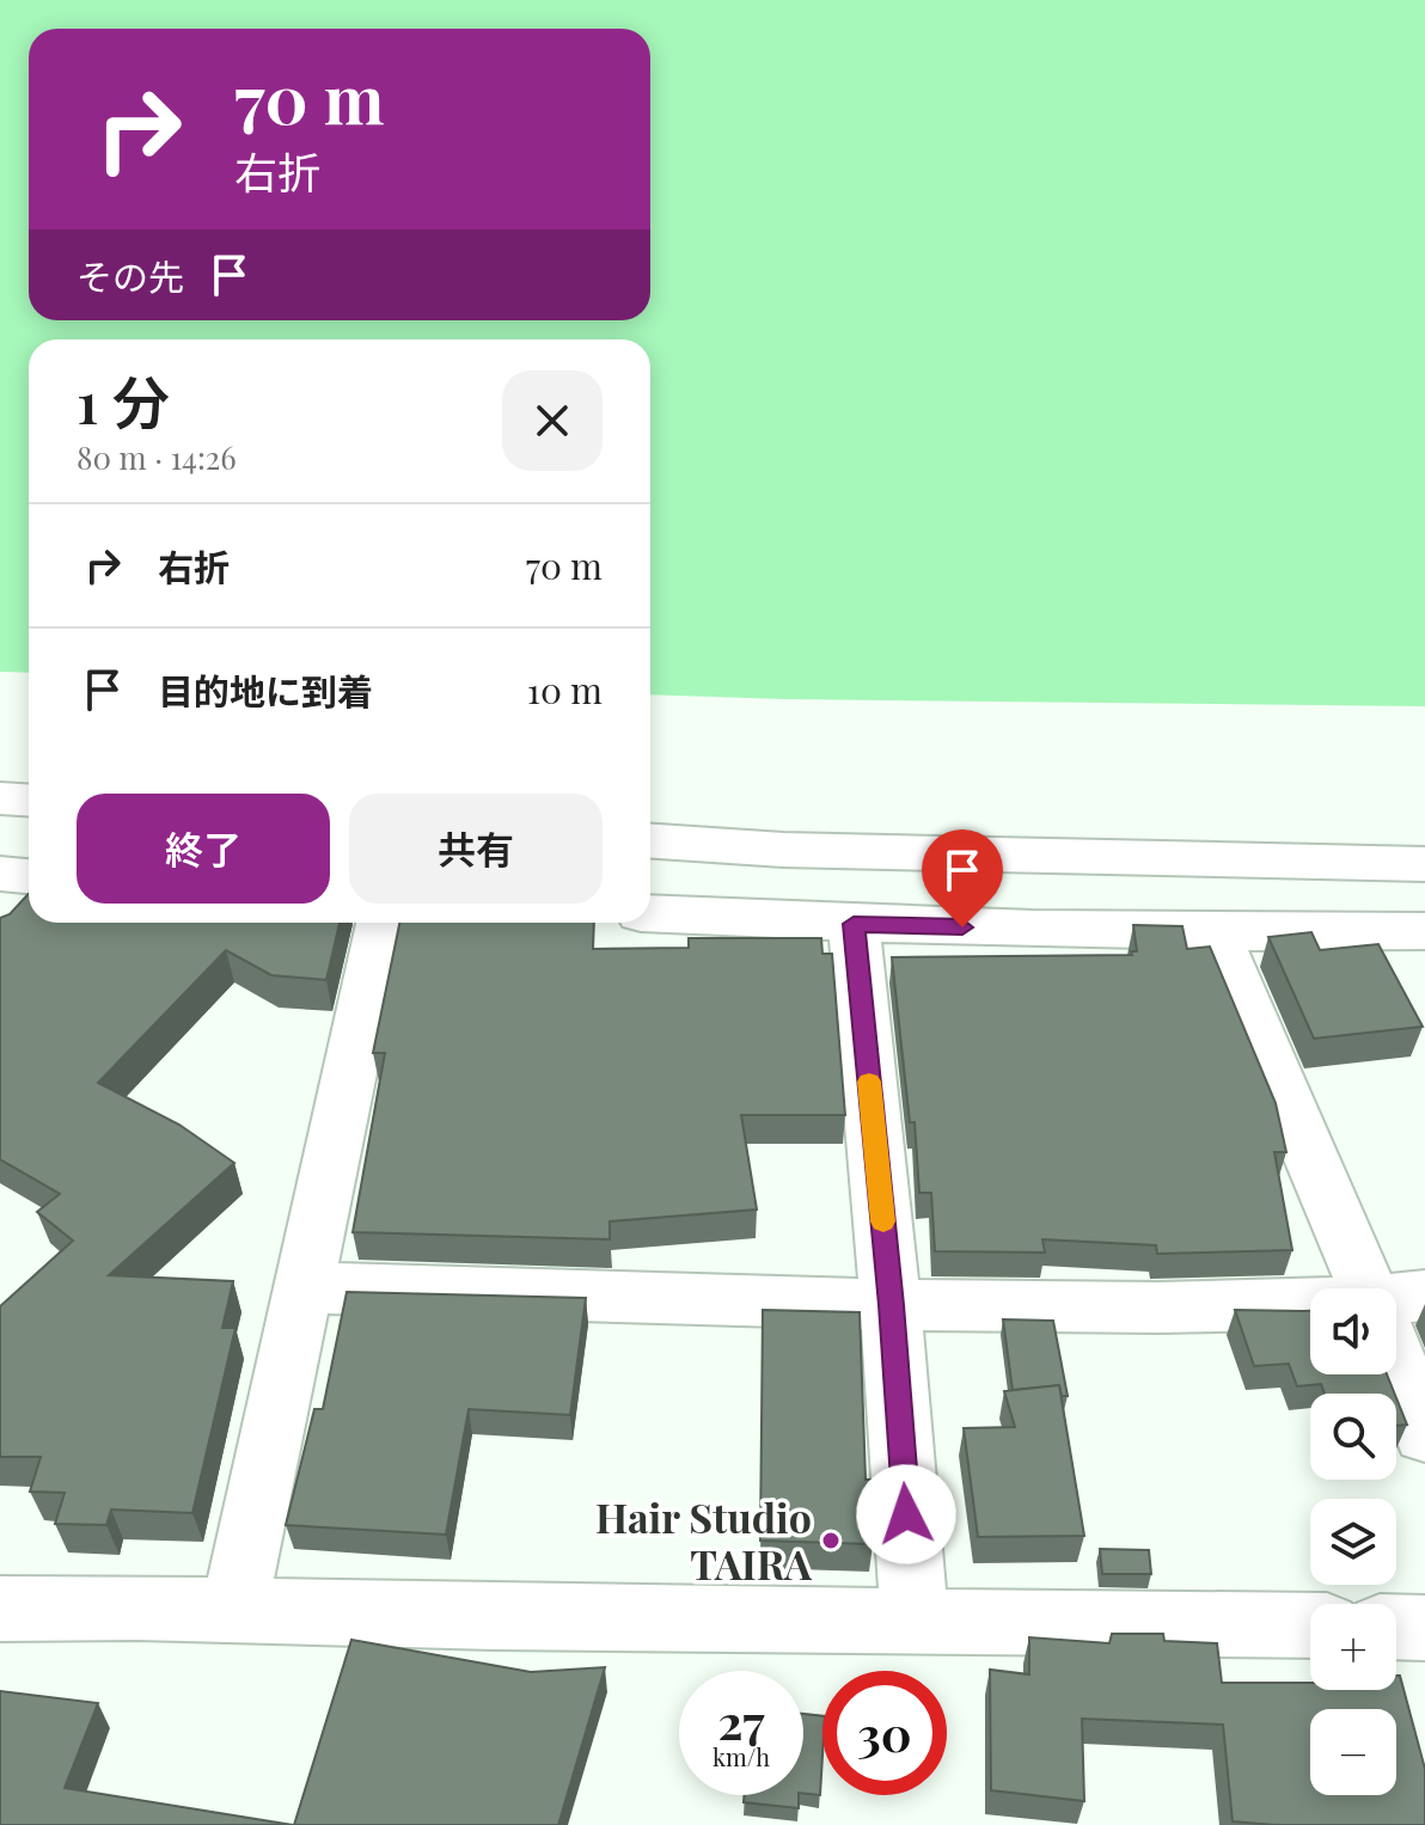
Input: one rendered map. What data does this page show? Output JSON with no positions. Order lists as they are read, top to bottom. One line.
{"places":["Hair Studio TAIRA"],"page":{"turn":["70 m","右折"],"then":"その先","heading":["1 分","80 m · 14:26"],"list":[{"name":"右折","value":"70 m"},{"name":"目的地に到着","value":"10 m"}],"buttons":["終了","共有"],"map_buttons":["+","−"],"speed":"27 km/h","limit":"30"}}
